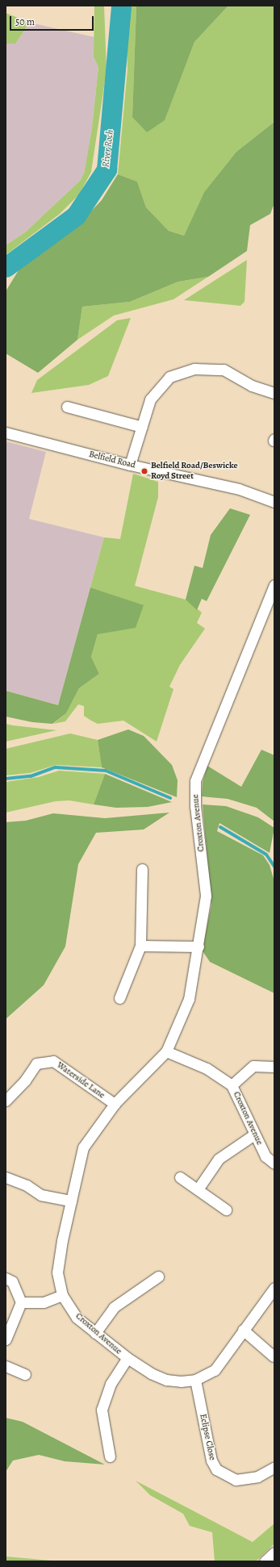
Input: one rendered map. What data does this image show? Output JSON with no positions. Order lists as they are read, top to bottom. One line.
{"streets":{"street":["Belfield Road","Croxton Avenue","Waterside Lane","Eclipse Close"]},"crossings":[["Croxton Avenue","Waterside Lane"],["Croxton Avenue","Eclipse Close"]],"water":["River Roch"],"places":["Belfield Road/Beswicke Royd Street"],"scale_bar":"50 m"}
